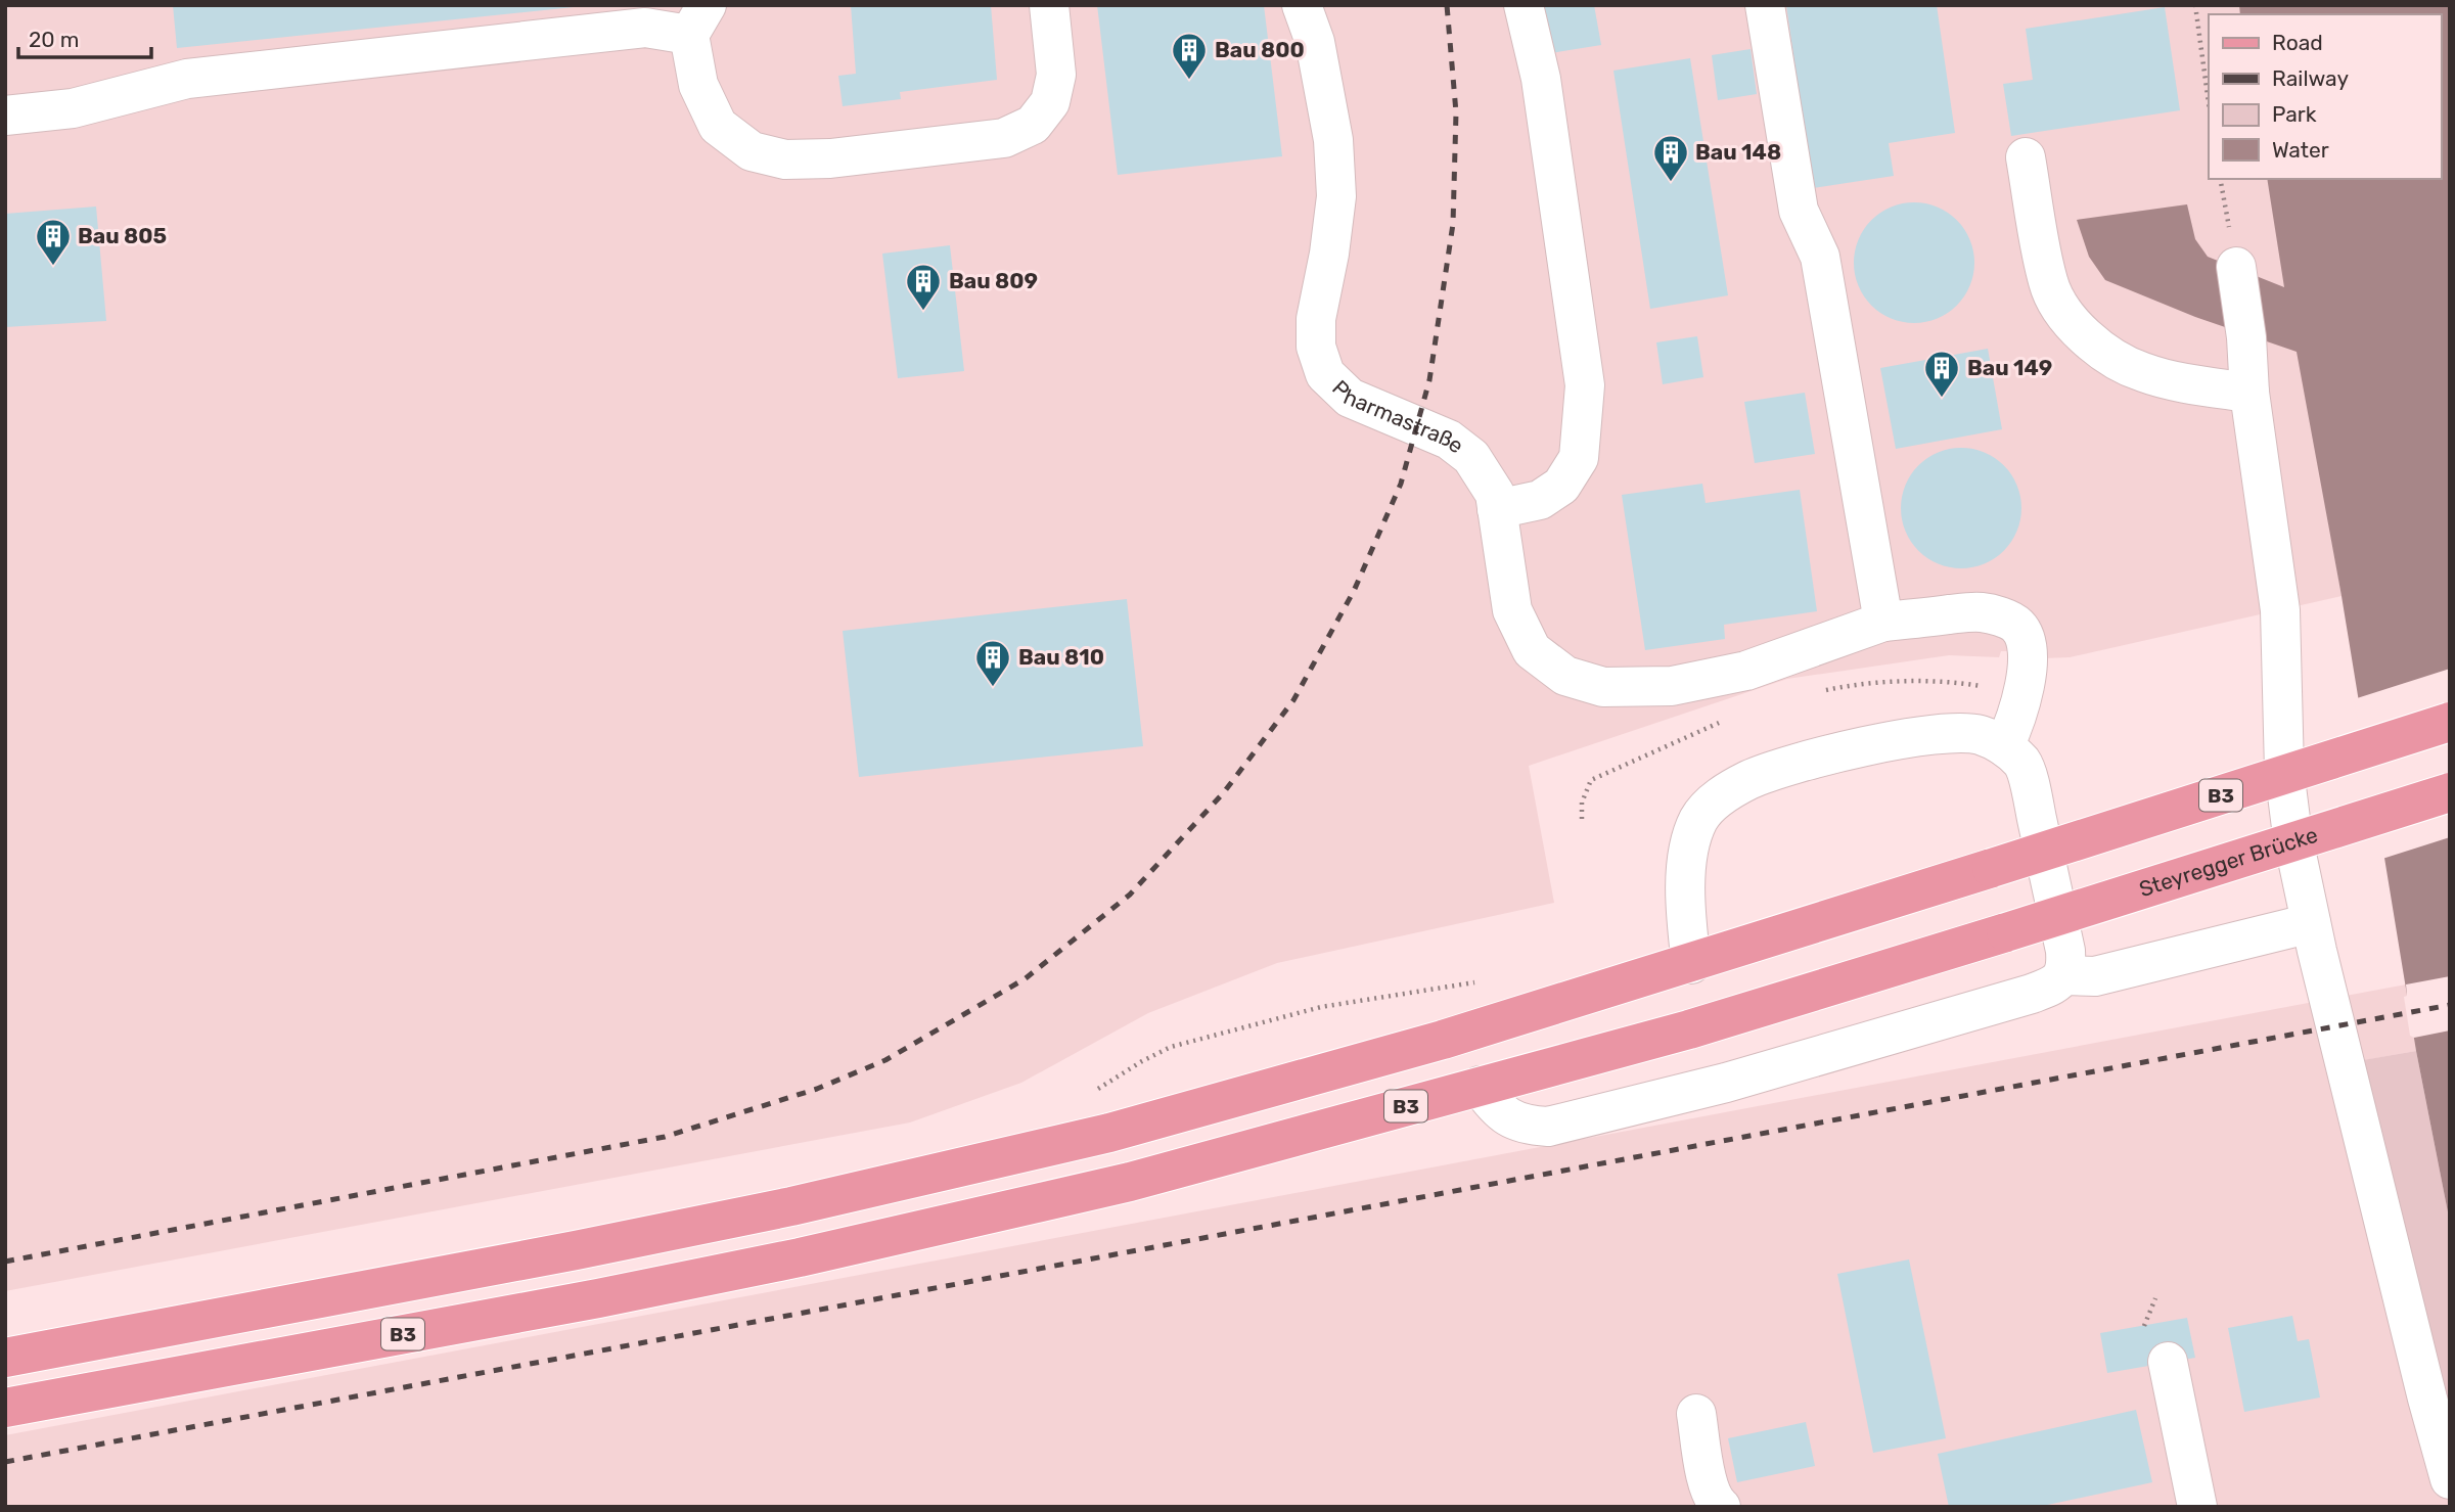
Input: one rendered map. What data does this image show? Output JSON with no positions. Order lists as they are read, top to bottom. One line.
{"streets":{"main road":["B3","Steyregger Brücke"],"street":["Pharmastraße"]},"crossings":[["B3","Steyregger Brücke"]],"places":{"building":["Bau 800","Bau 148","Bau 805","Bau 809","Bau 149","Bau 810"]},"legend":["Road","Railway","Park","Water"],"scale_bar":"20 m"}
